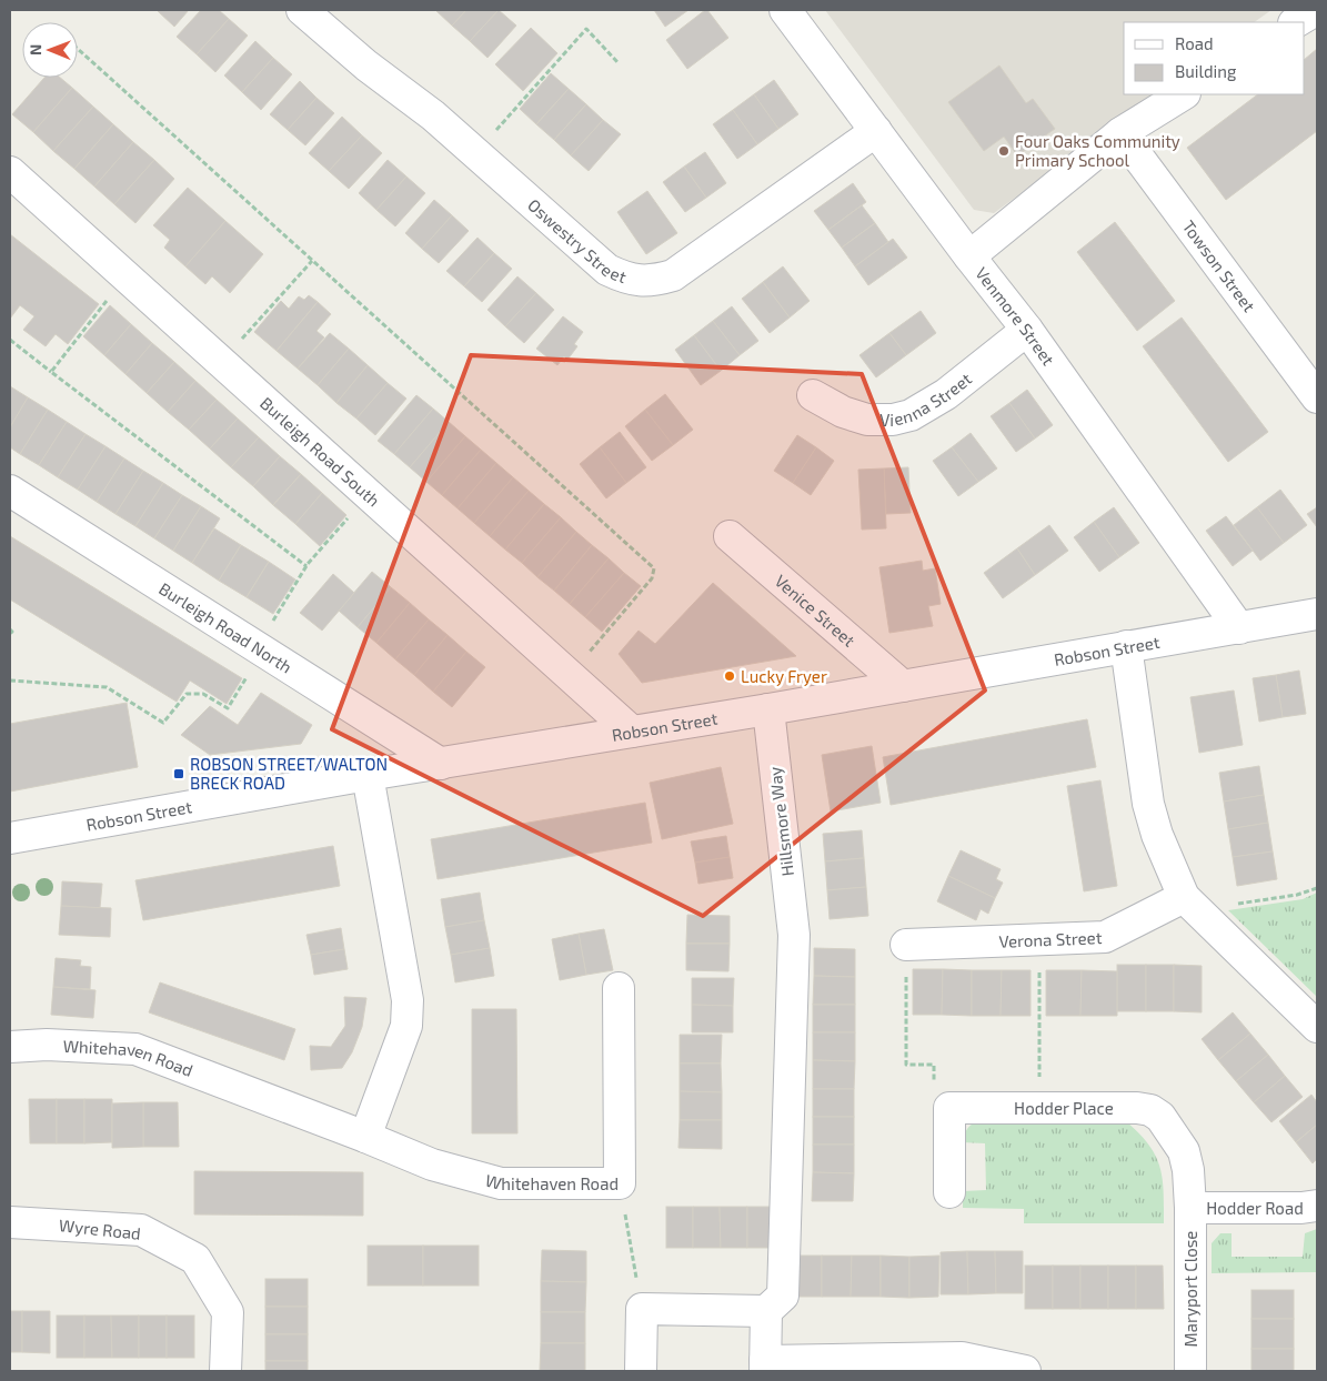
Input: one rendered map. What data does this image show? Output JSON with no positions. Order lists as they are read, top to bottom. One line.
{"streets":{"street":["Oswestry Street","Towson Street","Venmore Street","Vienna Street","Burleigh Road South","Venice Street","Burleigh Road North","Robson Street","Hillsmore Way","Verona Street","Whitehaven Road","Hodder Place","Hodder Road","Wyre Road","Maryport Close"]},"crossings":[["Oswestry Street","Venmore Street"],["Venmore Street","Vienna Street"],["Venmore Street","Robson Street"],["Burleigh Road South","Robson Street"],["Venice Street","Robson Street"],["Burleigh Road North","Robson Street"],["Robson Street","Hillsmore Way"],["Hodder Place","Hodder Road"],["Hodder Place","Maryport Close"],["Hodder Road","Maryport Close"]],"places":{"other":["Four Oaks Community Primary School","Lucky Fryer"],"transit":["ROBSON STREET/WALTON BRECK ROAD"]},"legend":["Road","Building"],"north":"left"}
